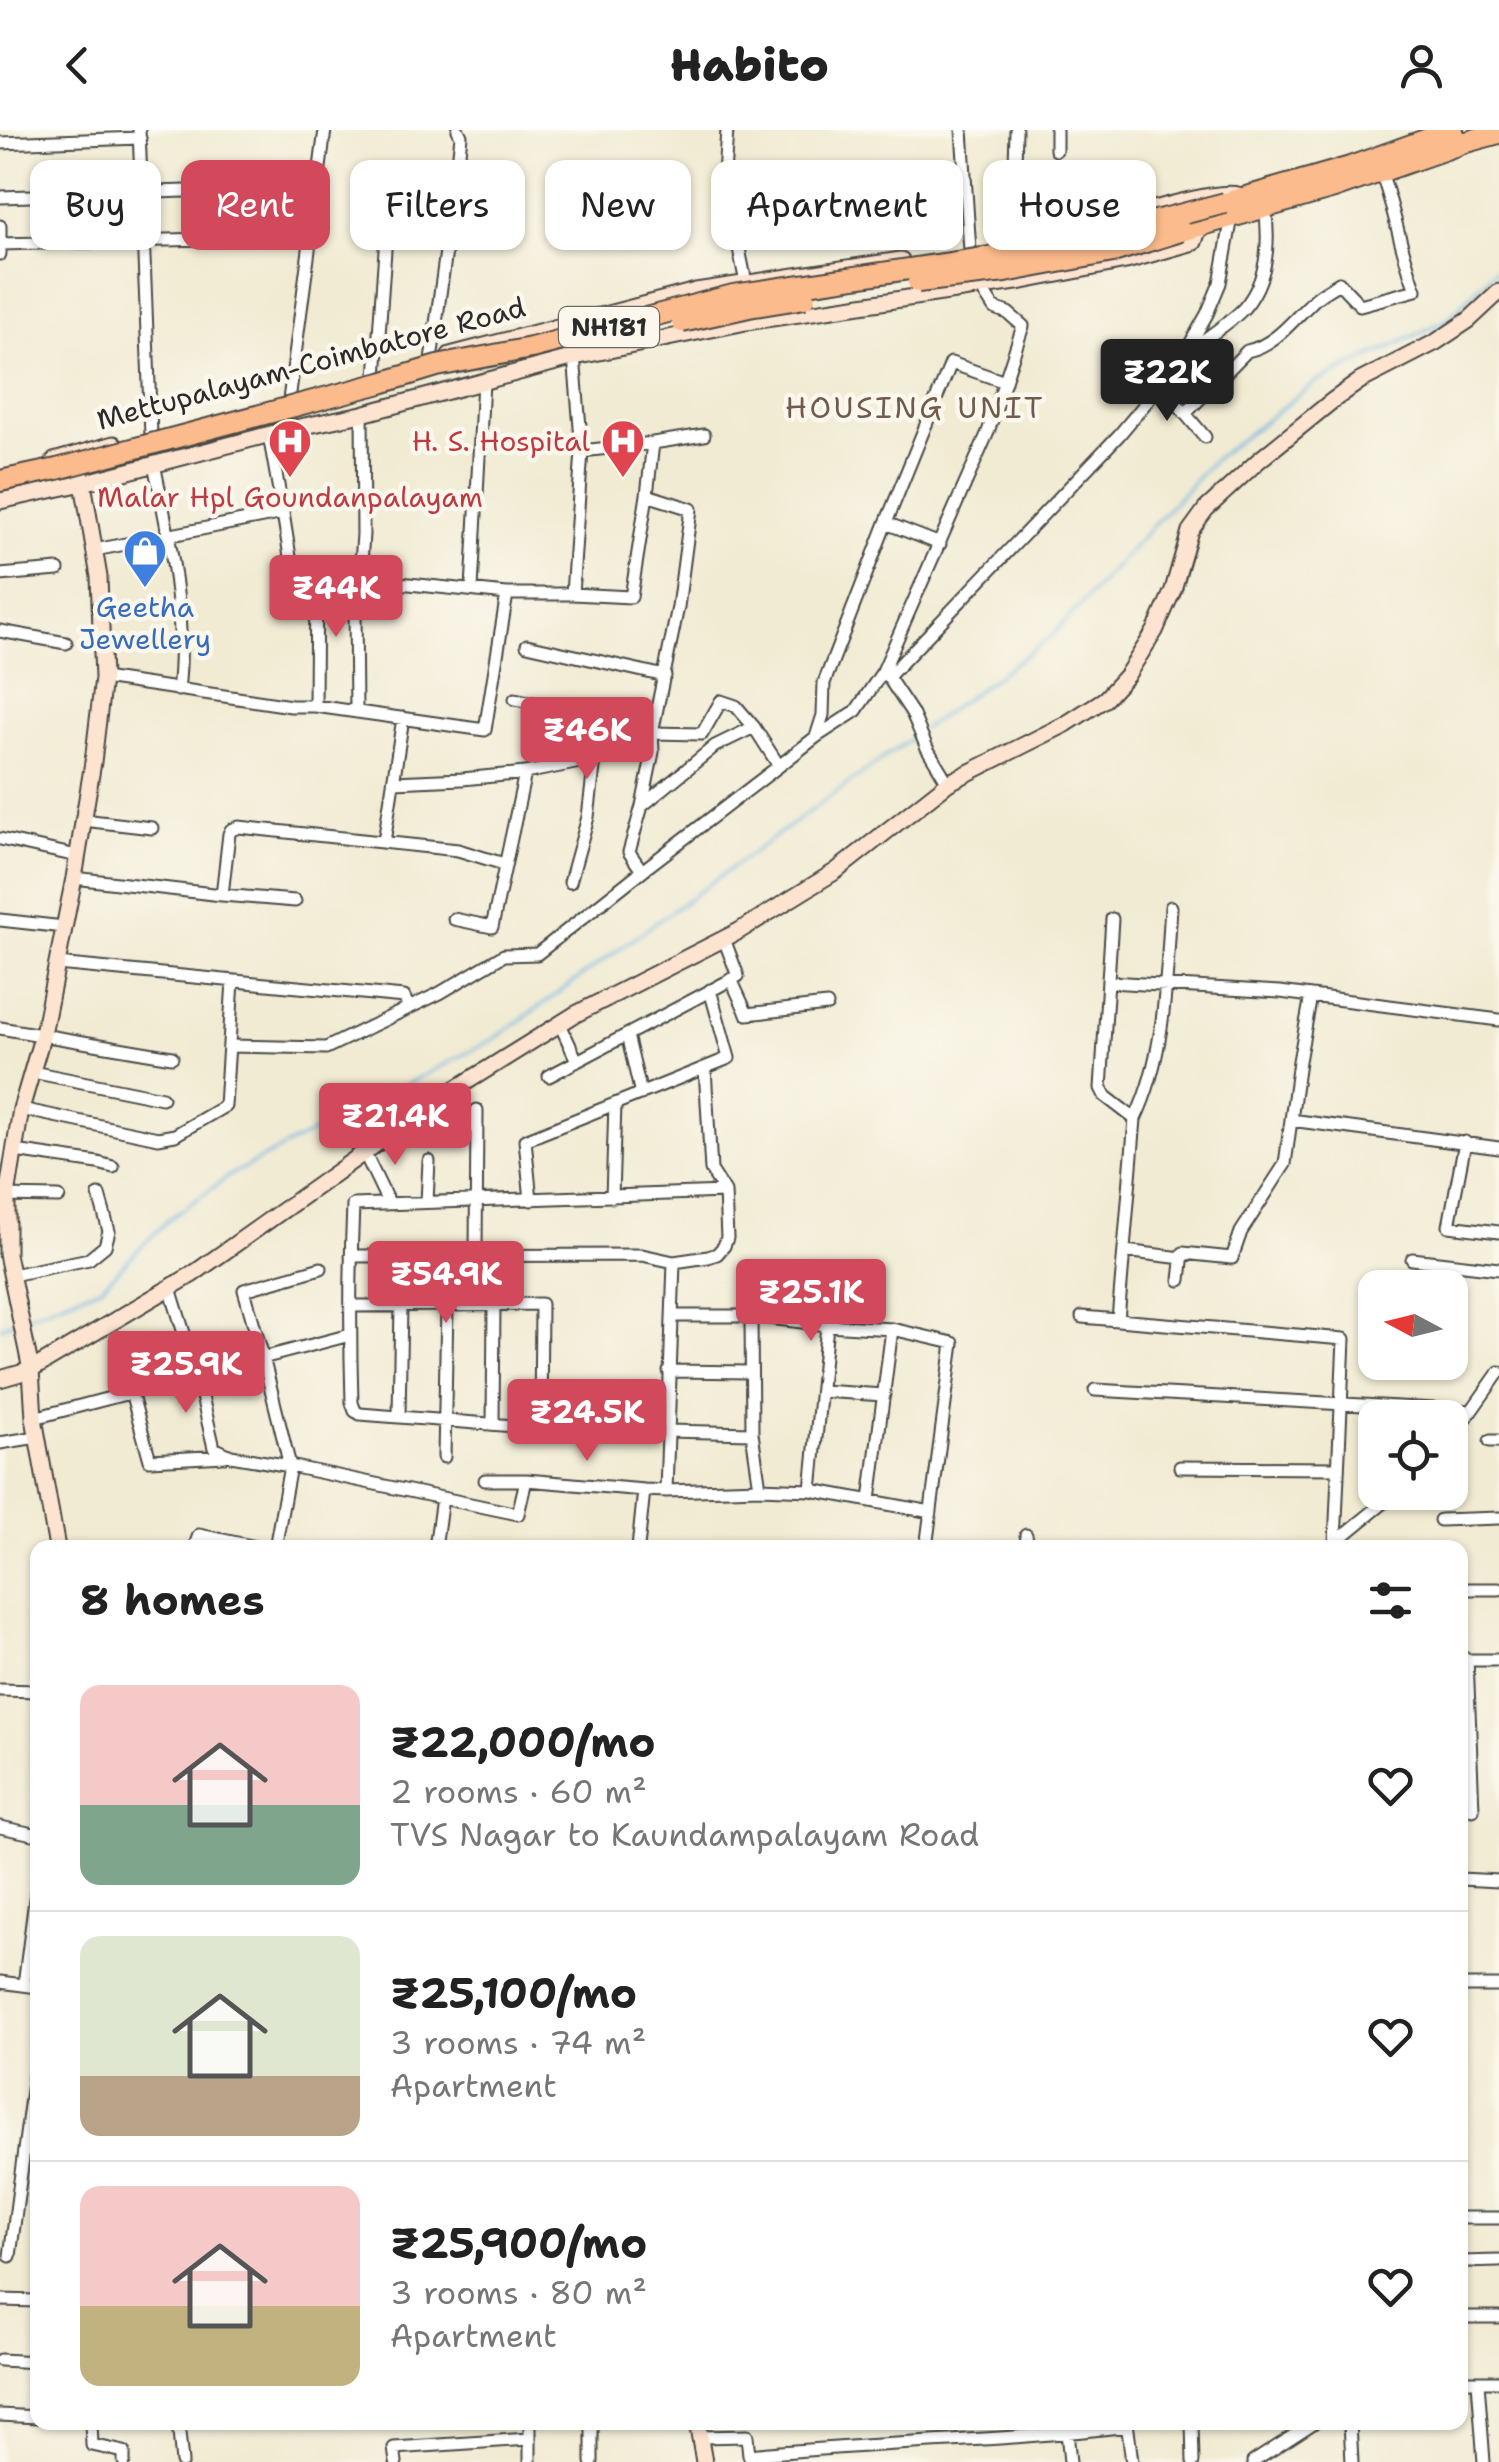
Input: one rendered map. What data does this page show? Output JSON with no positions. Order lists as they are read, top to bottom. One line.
{"streets":{"highway":["NH181","Mettupalayam-Coimbatore Road"]},"districts":["HOUSING UNIT"],"places":{"hospital":["Malar Hpl Goundanpalayam","H. S. Hospital"],"shop":["Geetha Jewellery"]},"north":"left","page":{"header":"Habito","chip":["Buy","Rent","Filters","New","Apartment","House"],"price":["₹22K","₹44K","₹46K","₹21.4K","₹54.9K","₹25.1K","₹25.9K","₹24.5K"],"heading":"8 homes","list":[{"name":"₹22,000/mo","note":"2 rooms · 60 m² · TVS Nagar to Kaundampalayam Road"},{"name":"₹25,100/mo","note":"3 rooms · 74 m² · Apartment"},{"name":"₹25,900/mo","note":"3 rooms · 80 m² · Apartment"}]}}
